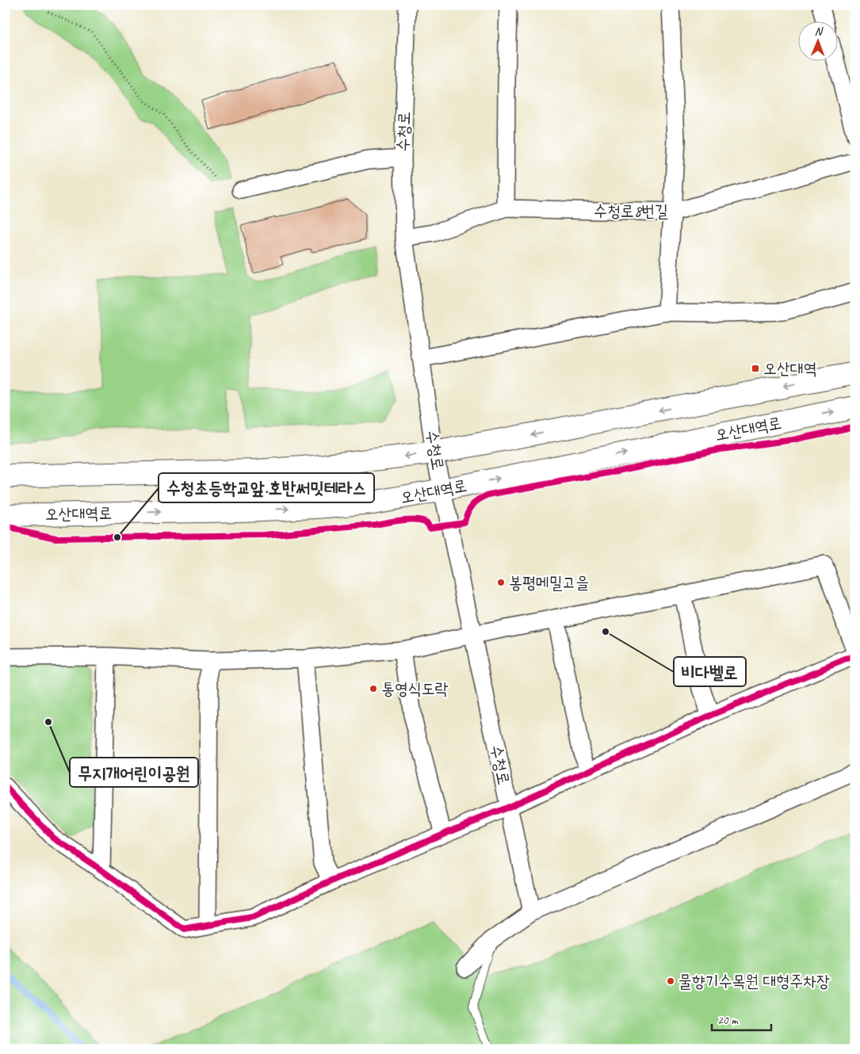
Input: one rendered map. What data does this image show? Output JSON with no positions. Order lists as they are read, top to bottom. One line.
{"streets":{"main road":["오산대역로"],"street":["수청로","수청로8번길"]},"crossings":[["수청로","수청로8번길"],["수청로","오산대역로"]],"places":{"transit":["오산대역"],"other":["수청초등학교앞.호반써밋테라스","봉평메밀고을","비다벨로","통영식도락","무지개어린이공원","물향기수목원 대형주차장"]},"scale_bar":"20 m","north":"top"}
